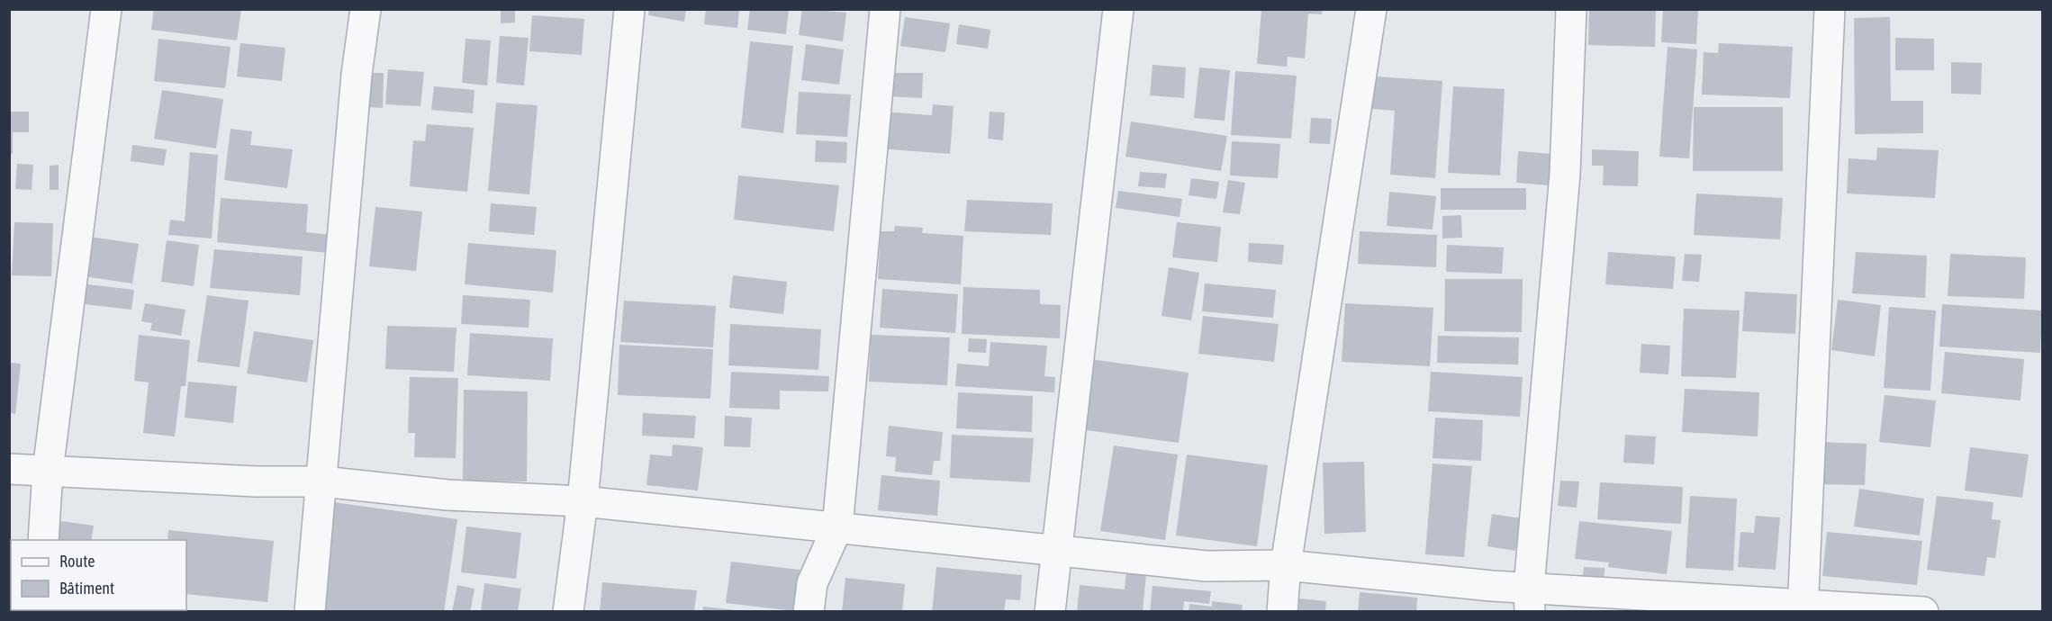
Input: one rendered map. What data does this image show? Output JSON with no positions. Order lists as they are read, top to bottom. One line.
{"legend":["Route","Bâtiment"]}
